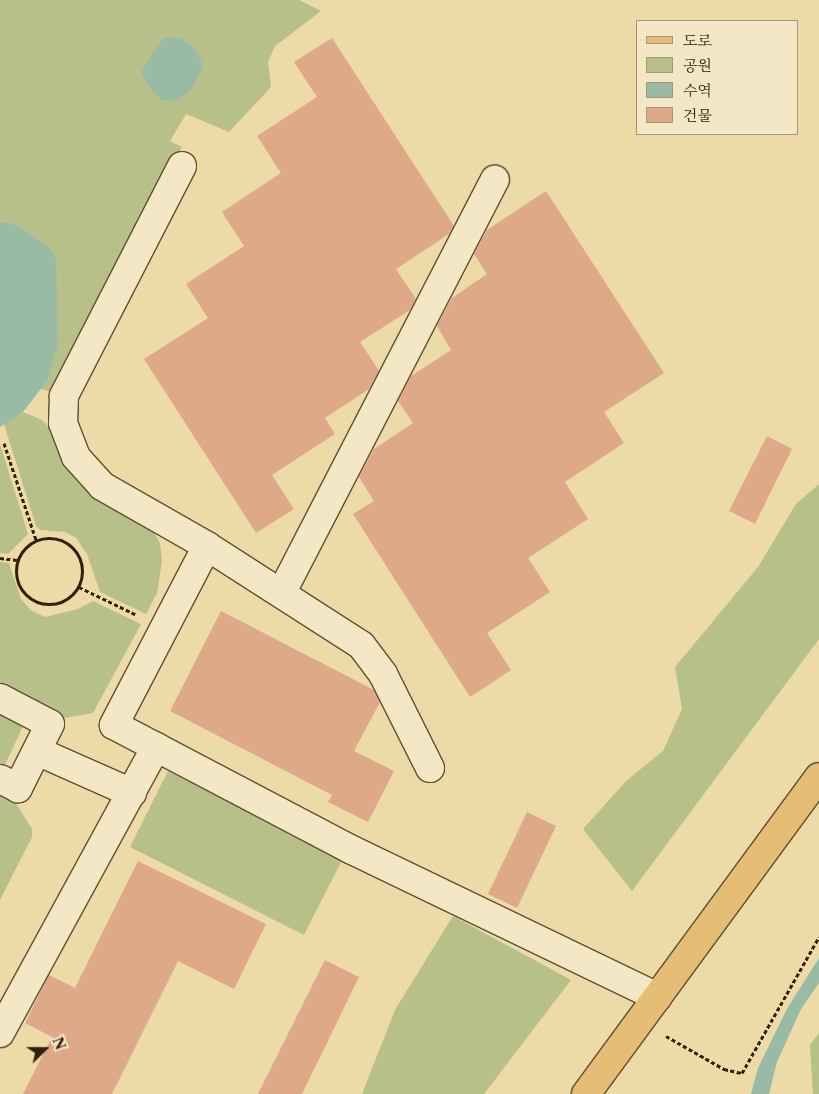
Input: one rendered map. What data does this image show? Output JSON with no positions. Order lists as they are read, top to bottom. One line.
{"legend":["도로","공원","수역","건물"],"north":"right"}
